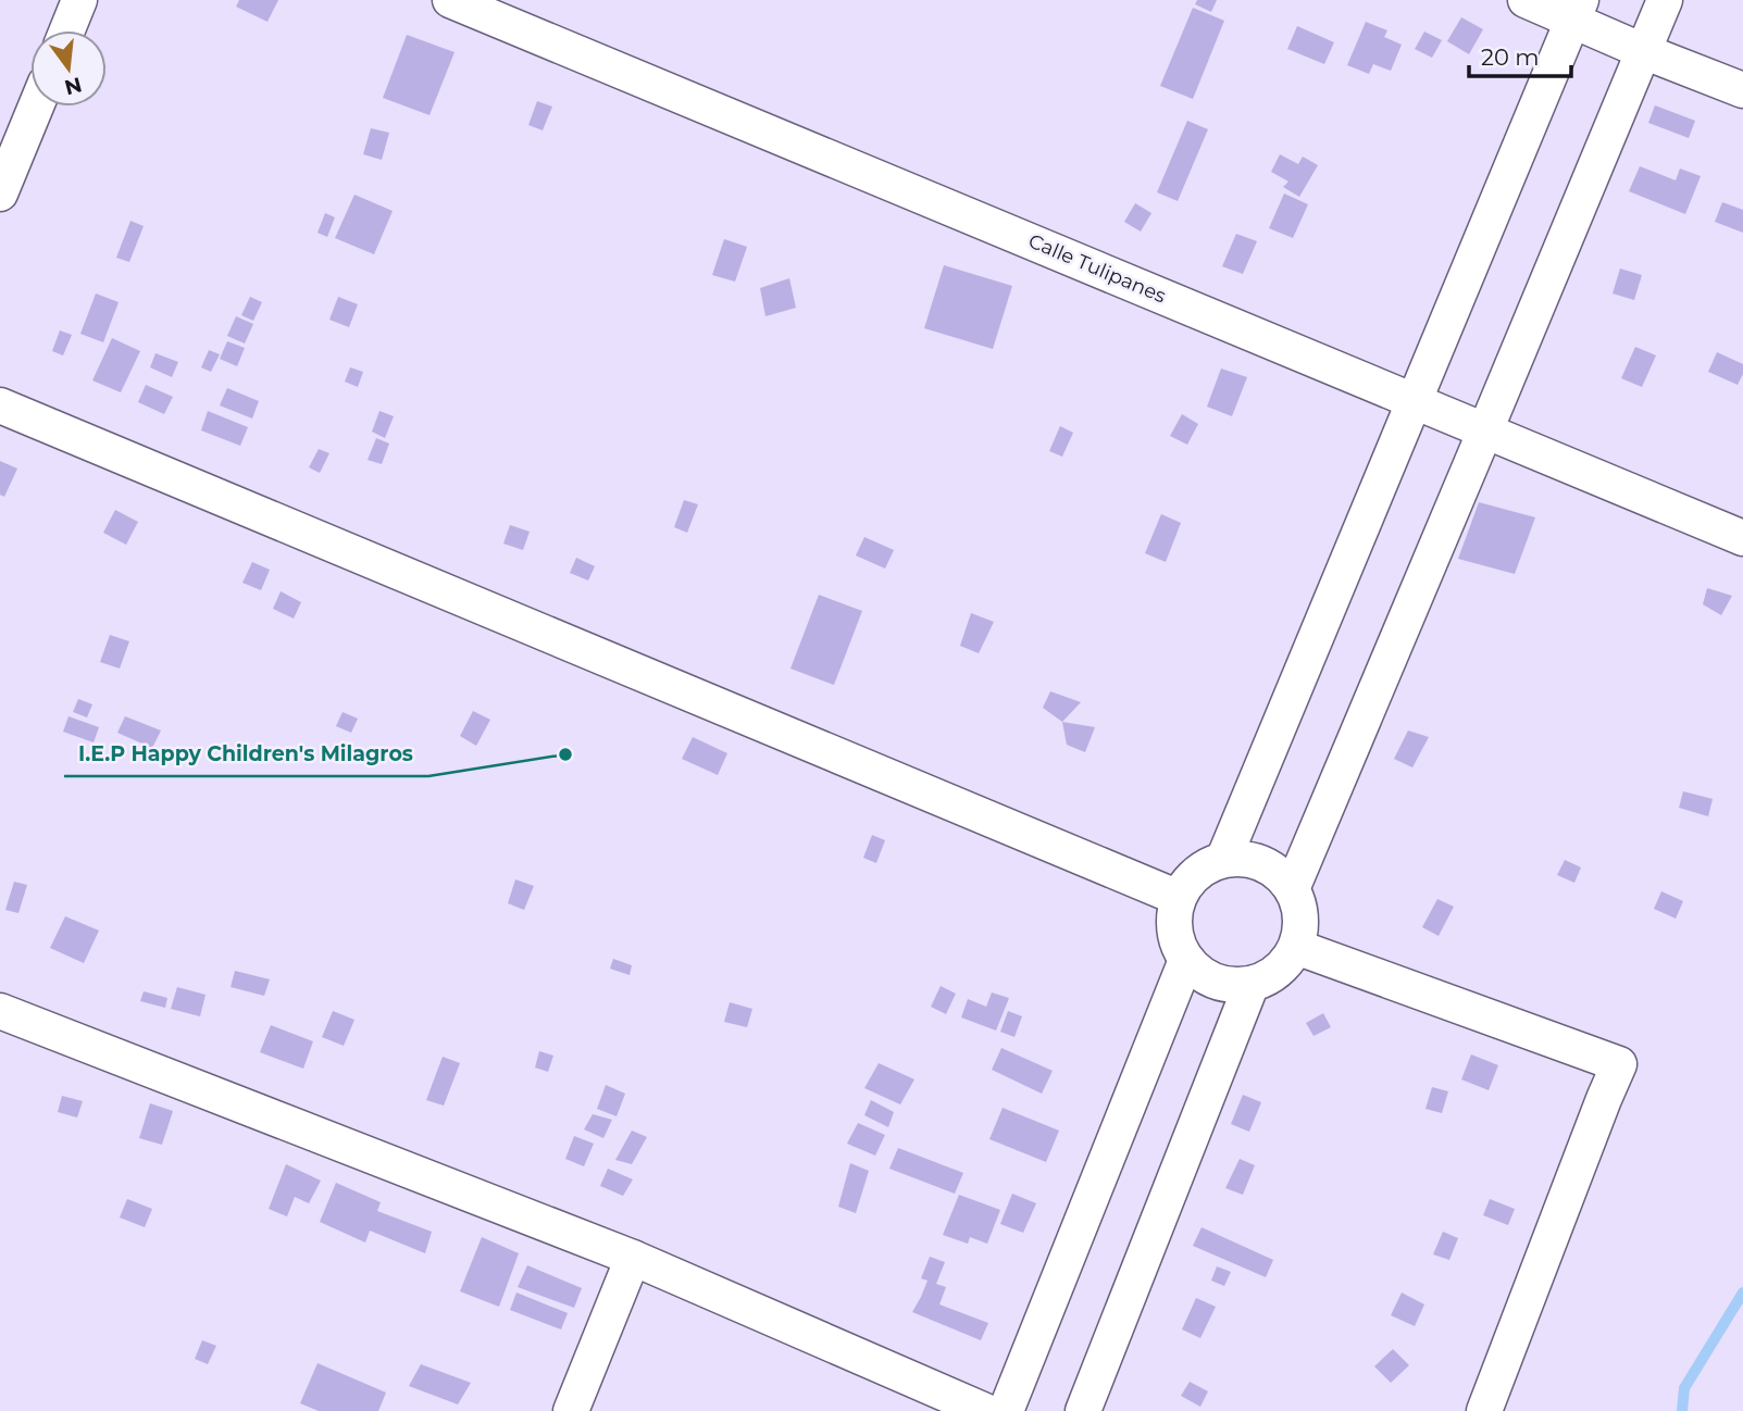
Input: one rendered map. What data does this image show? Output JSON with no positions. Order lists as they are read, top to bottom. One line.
{"streets":{"street":["Calle Tulipanes"]},"places":["I.E.P Happy Children's Milagros"],"scale_bar":"20 m","north":"bottom"}
